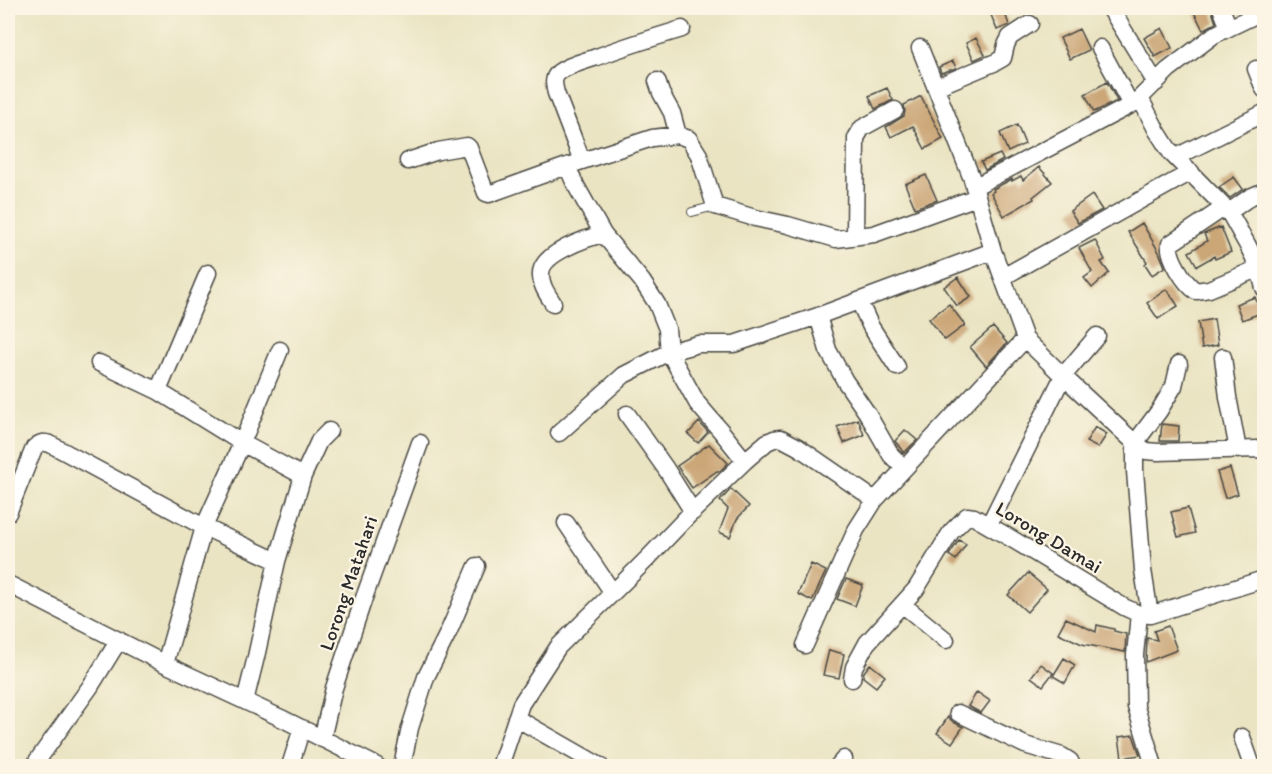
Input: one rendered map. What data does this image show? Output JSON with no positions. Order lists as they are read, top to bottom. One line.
{"streets":{"street":["Lorong Damai","Lorong Matahari"]}}
